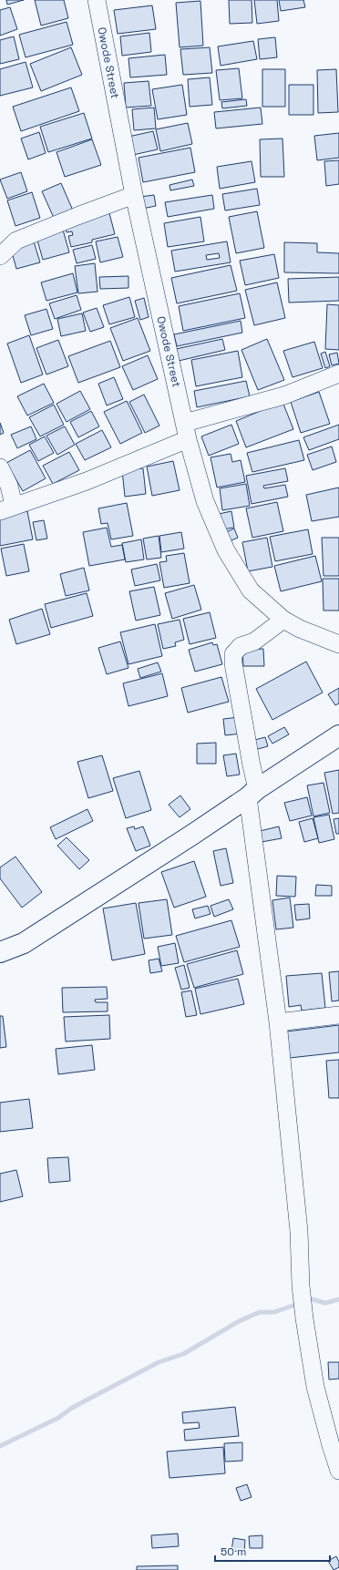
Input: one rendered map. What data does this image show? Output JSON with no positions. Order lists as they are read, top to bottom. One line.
{"streets":{"street":["Owode Street"]},"scale_bar":"50 m"}
